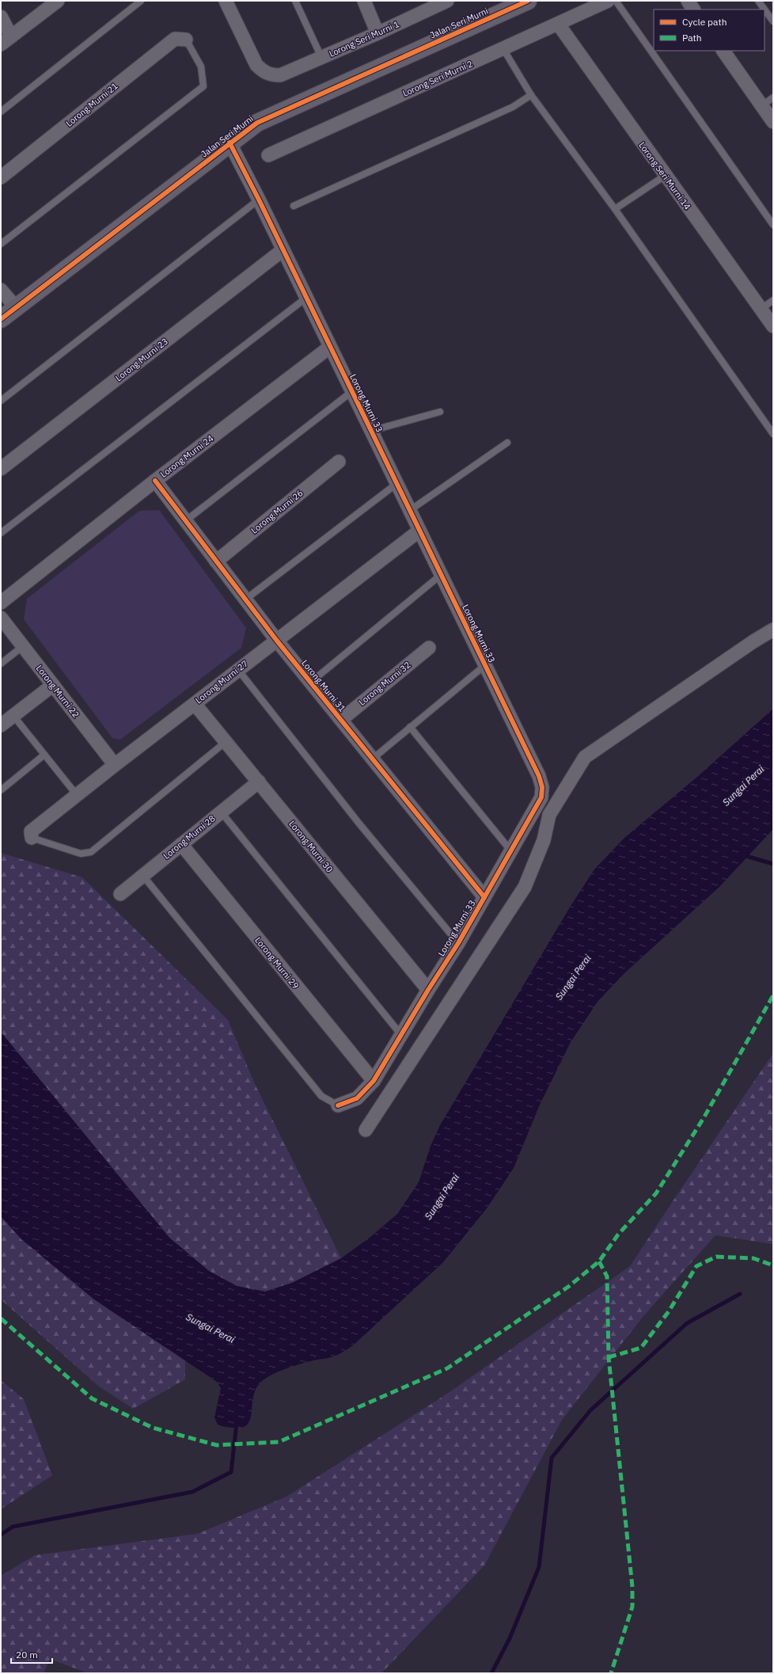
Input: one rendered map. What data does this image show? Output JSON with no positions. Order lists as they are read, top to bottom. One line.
{"streets":{"street":["Jalan Seri Murni","Lorong Seri Murni 1","Lorong Seri Murni 2","Lorong Murni 21","Lorong Seri Murni 14","Lorong Murni 23","Lorong Murni 33","Lorong Murni 24","Lorong Murni 26","Lorong Murni 27","Lorong Murni 32","Lorong Murni 31","Lorong Murni 22","Lorong Murni 28","Lorong Murni 30","Lorong Murni 29"]},"crossings":[["Jalan Seri Murni","Lorong Murni 33"],["Lorong Seri Murni 2","Lorong Seri Murni 14"],["Lorong Murni 23","Lorong Murni 33"],["Lorong Murni 33","Lorong Murni 24"],["Lorong Murni 33","Lorong Murni 27"],["Lorong Murni 33","Lorong Murni 31"],["Lorong Murni 33","Lorong Murni 30"],["Lorong Murni 33","Lorong Murni 29"],["Lorong Murni 24","Lorong Murni 31"],["Lorong Murni 26","Lorong Murni 31"],["Lorong Murni 27","Lorong Murni 31"],["Lorong Murni 27","Lorong Murni 22"],["Lorong Murni 27","Lorong Murni 30"],["Lorong Murni 32","Lorong Murni 31"],["Lorong Murni 28","Lorong Murni 30"],["Lorong Murni 28","Lorong Murni 29"]],"water":["Sungai Perai"],"legend":["Cycle path","Path"],"scale_bar":"20 m"}
